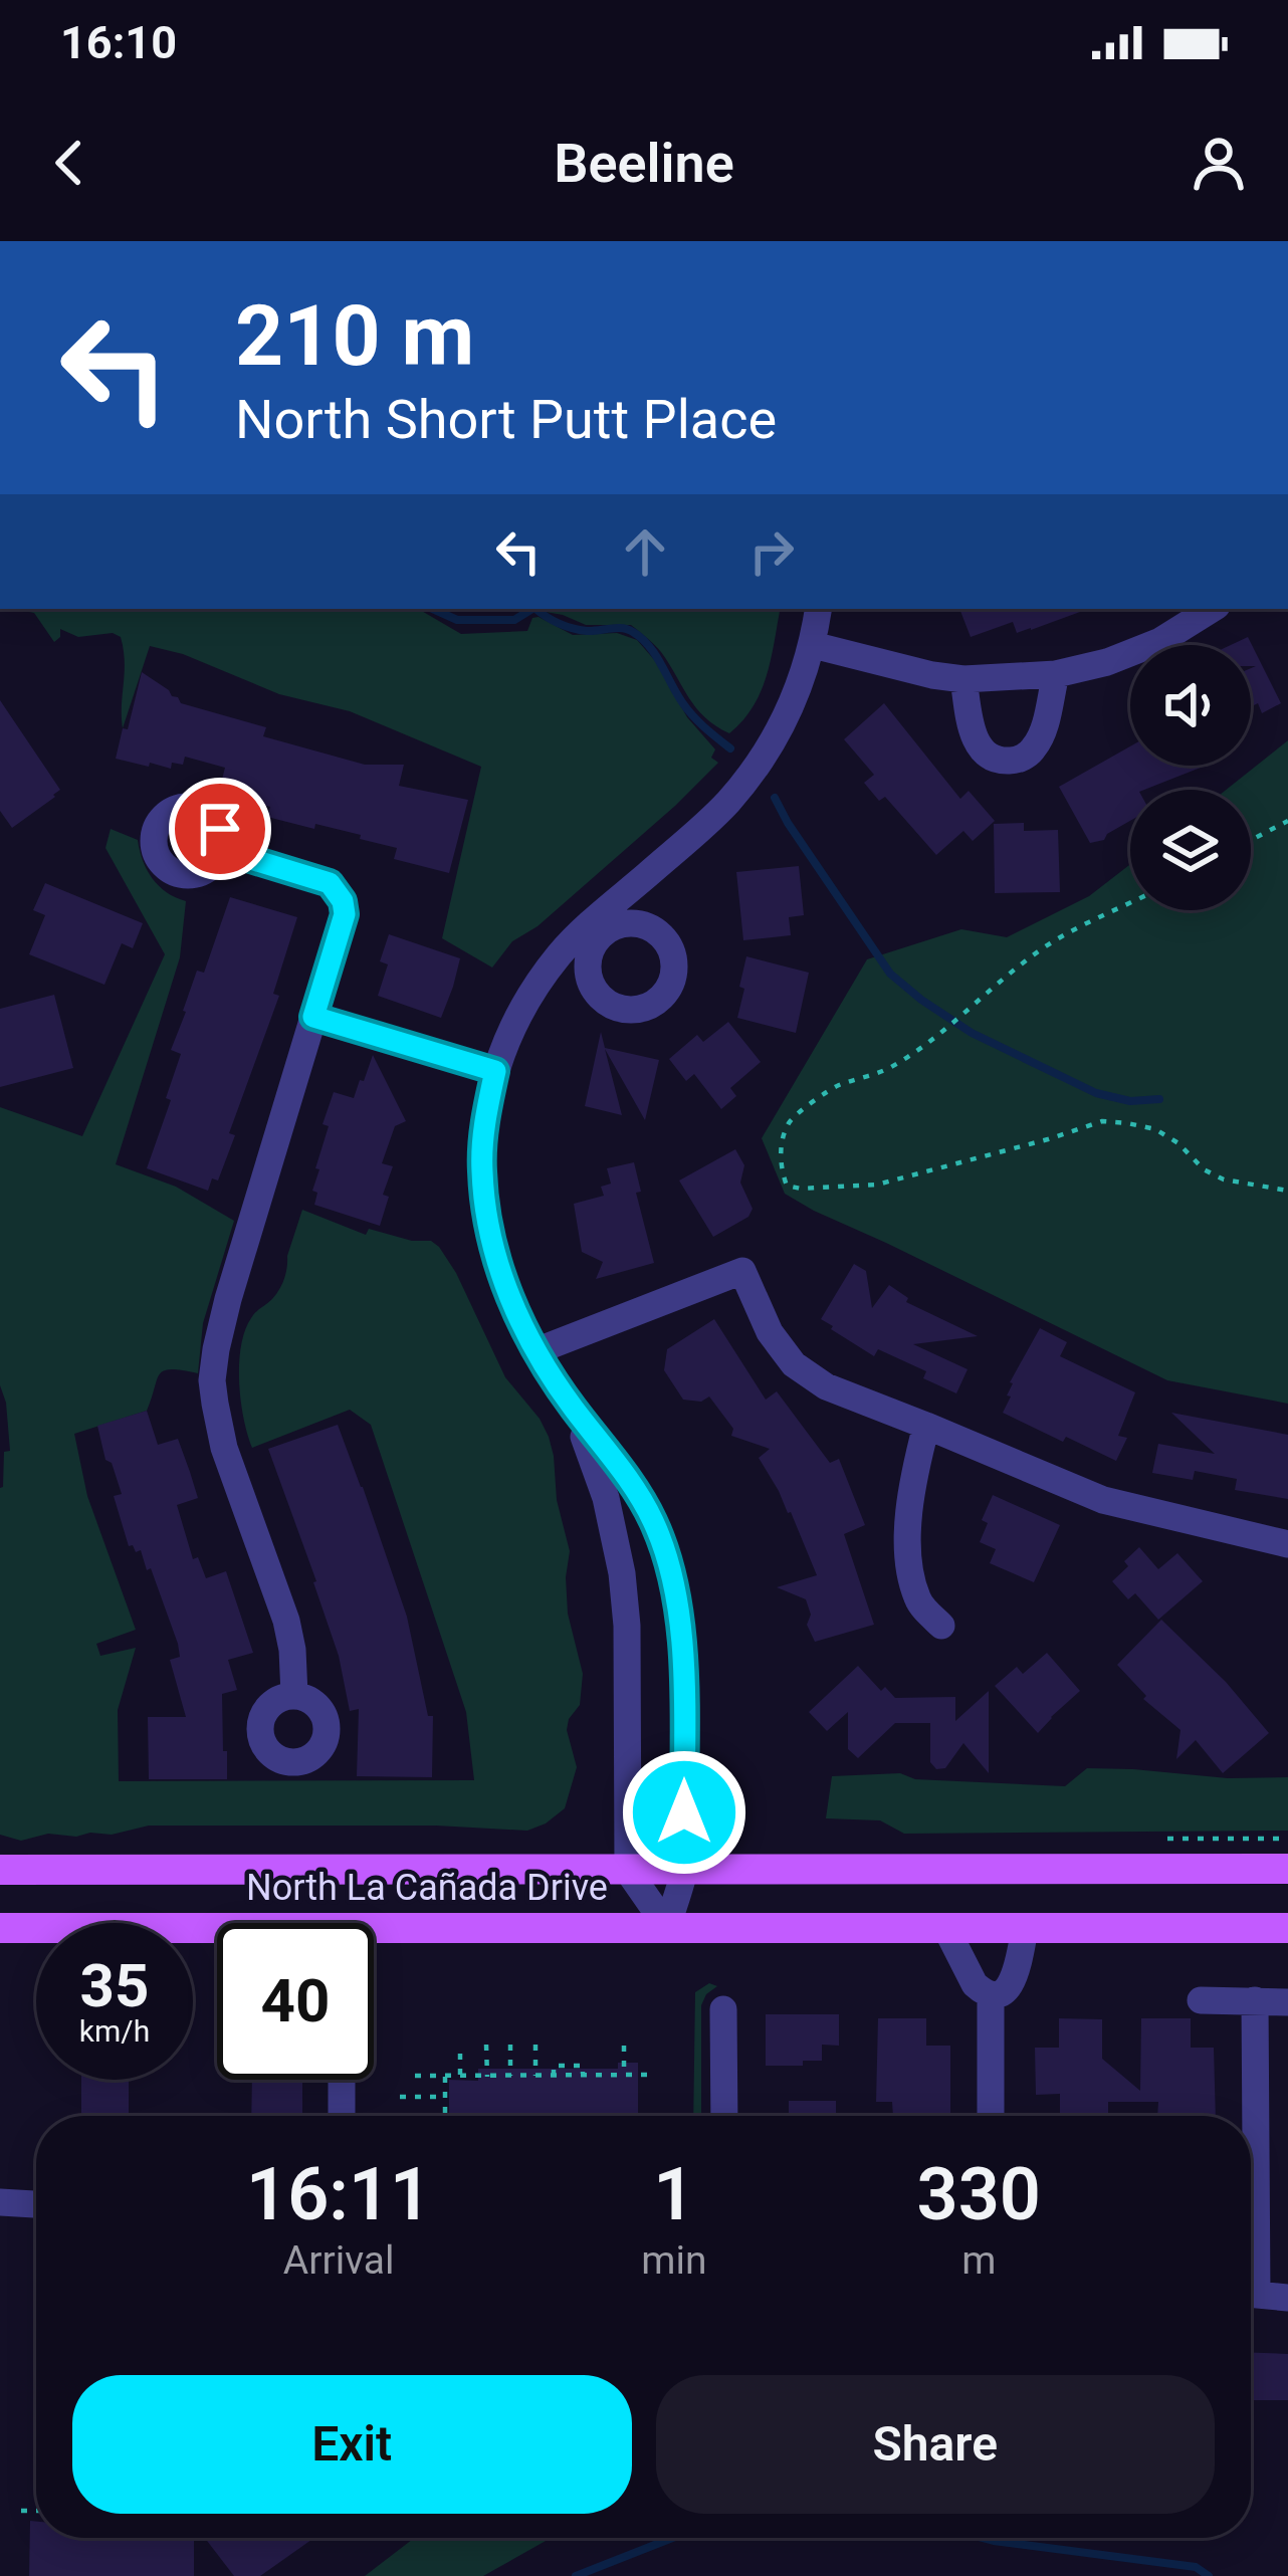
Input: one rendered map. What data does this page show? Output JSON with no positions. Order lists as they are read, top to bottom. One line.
{"streets":{"main road":["North La Cañada Drive"]},"page":{"status":"16:10","header":"Beeline","turn":["210 m","North Short Putt Place"],"speed":"35 km/h","limit":"40","eta":["16:11","Arrival","1","min","330","m"],"buttons":["Exit","Share"]}}
